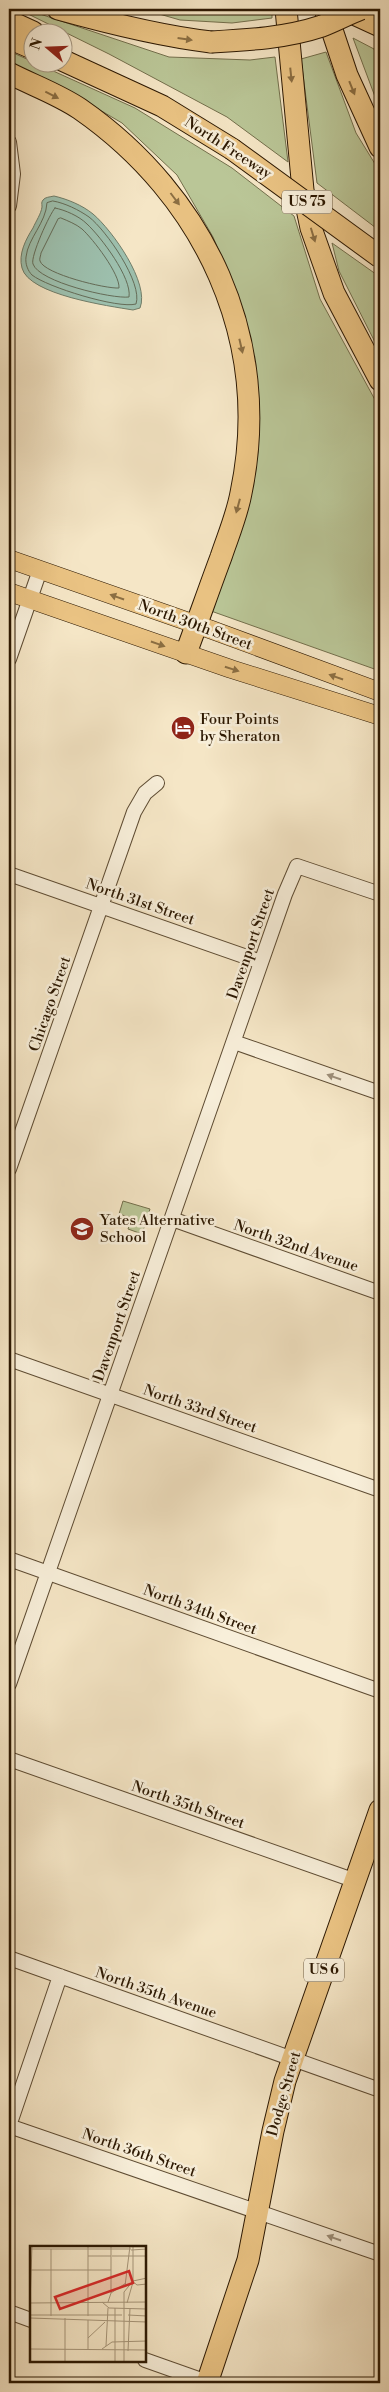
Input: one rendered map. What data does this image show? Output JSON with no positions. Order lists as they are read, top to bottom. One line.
{"streets":{"highway":["North Freeway","US 75","US 6","Dodge Street"],"main road":["North 30th Street"],"street":["North 31st Street","Davenport Street","Chicago Street","North 32nd Avenue","North 33rd Street","North 34th Street","North 35th Street","North 35th Avenue","North 36th Street"]},"crossings":[["North 31st Street","Davenport Street"],["North 31st Street","Chicago Street"],["Davenport Street","North 32nd Avenue"],["Davenport Street","North 33rd Street"],["Davenport Street","North 34th Street"],["North 35th Street","Dodge Street"],["North 35th Avenue","Dodge Street"],["Dodge Street","North 36th Street"]],"places":{"hotel":["Four Points by Sheraton"],"school or university":["Yates Alternative School"]},"north":"left"}
